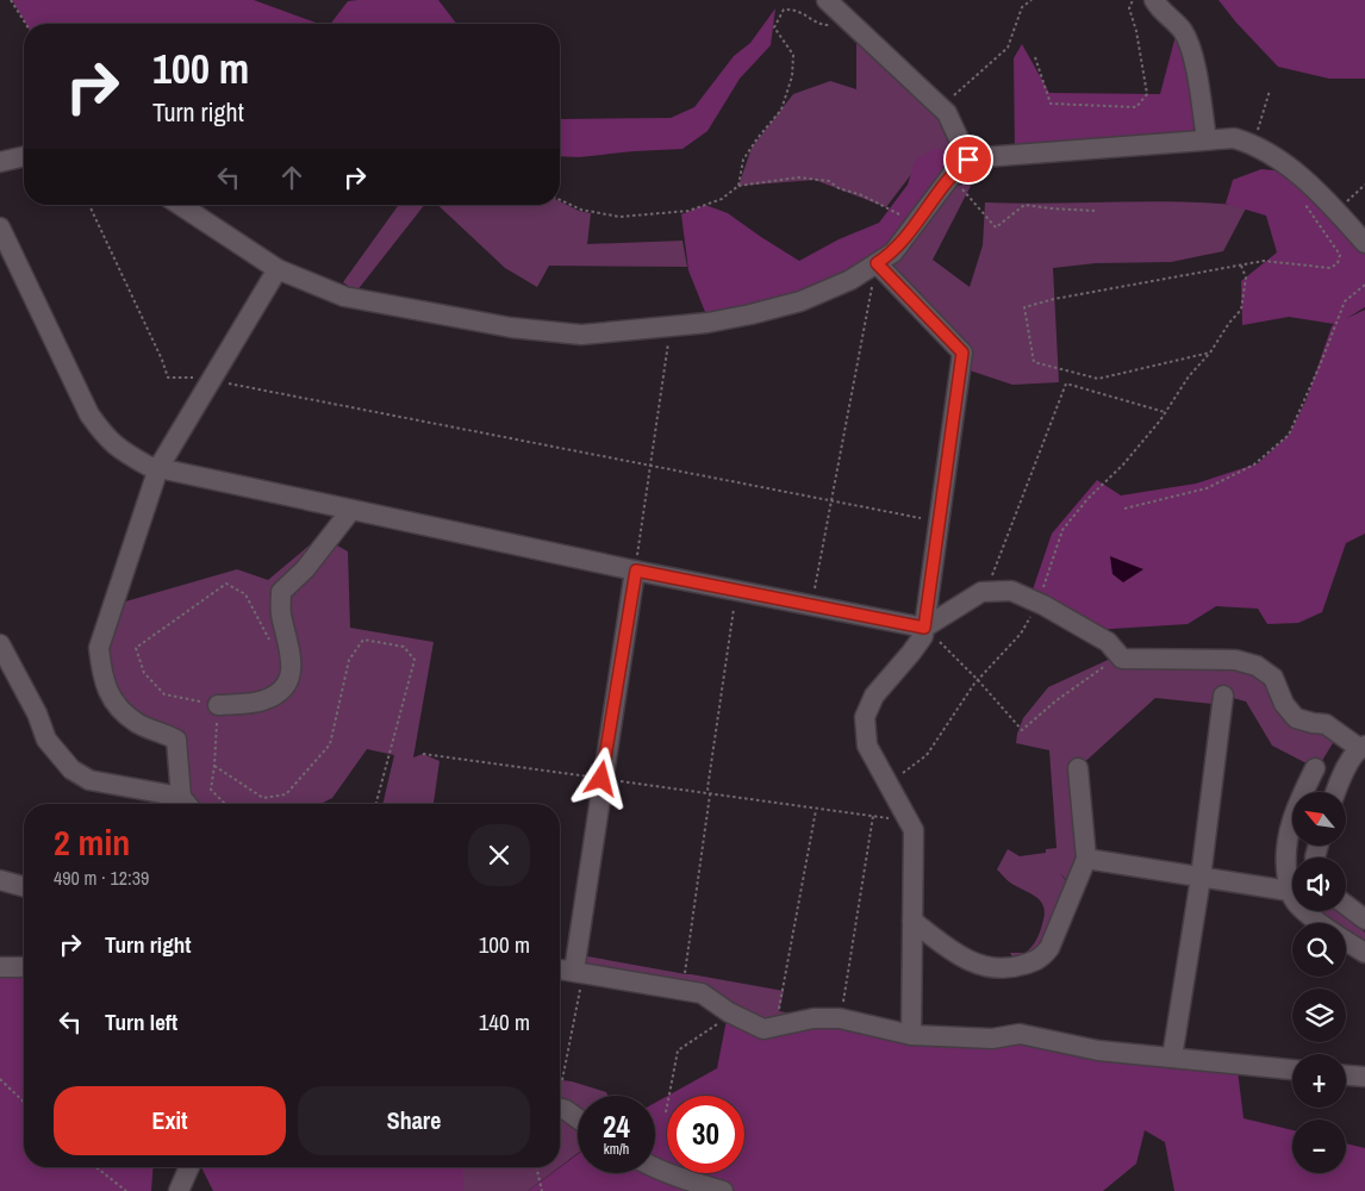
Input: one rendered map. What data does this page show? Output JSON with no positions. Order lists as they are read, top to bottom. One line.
{"north":"top left","page":{"turn":["100 m","Turn right"],"map_buttons":["+","−"],"heading":["2 min","490 m · 12:39"],"list":[{"name":"Turn right","value":"100 m"},{"name":"Turn left","value":"140 m"}],"buttons":["Exit","Share"],"speed":"24 km/h","limit":"30"}}
